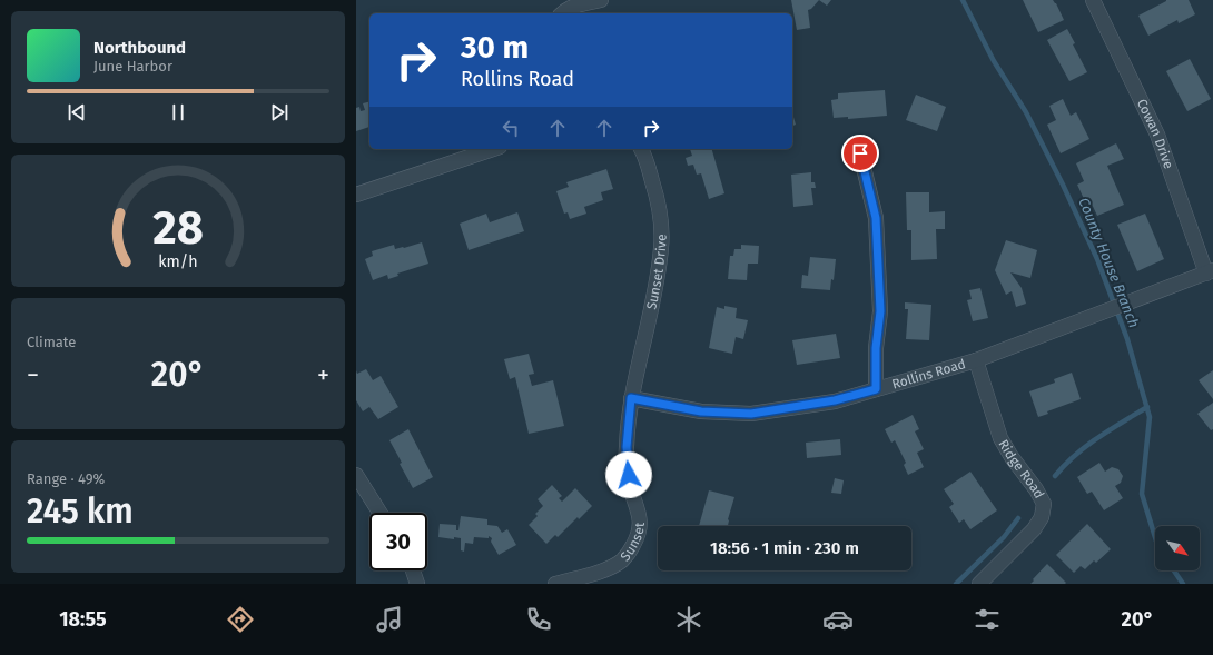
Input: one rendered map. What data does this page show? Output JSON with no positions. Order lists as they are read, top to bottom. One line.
{"streets":{"street":["Cowan Drive","Sunset Drive","Rollins Road","Ridge Road","Sunset"]},"crossings":[["Cowan Drive","Rollins Road"],["Sunset Drive","Rollins Road"],["Sunset Drive","Sunset"],["Rollins Road","Ridge Road"],["Rollins Road","Sunset"]],"water":["County House Branch"],"north":"bottom right","page":{"turn":["30 m","Rollins Road"],"song":["Northbound","June Harbor"],"tile":["Climate",["Range · 49%","245 km"]],"heat":["−","20°","+"],"limit":"30","trip":"18:56 · 1 min · 230 m","tabs":["18:55","20°"],"gauge":["28","km/h"]}}
